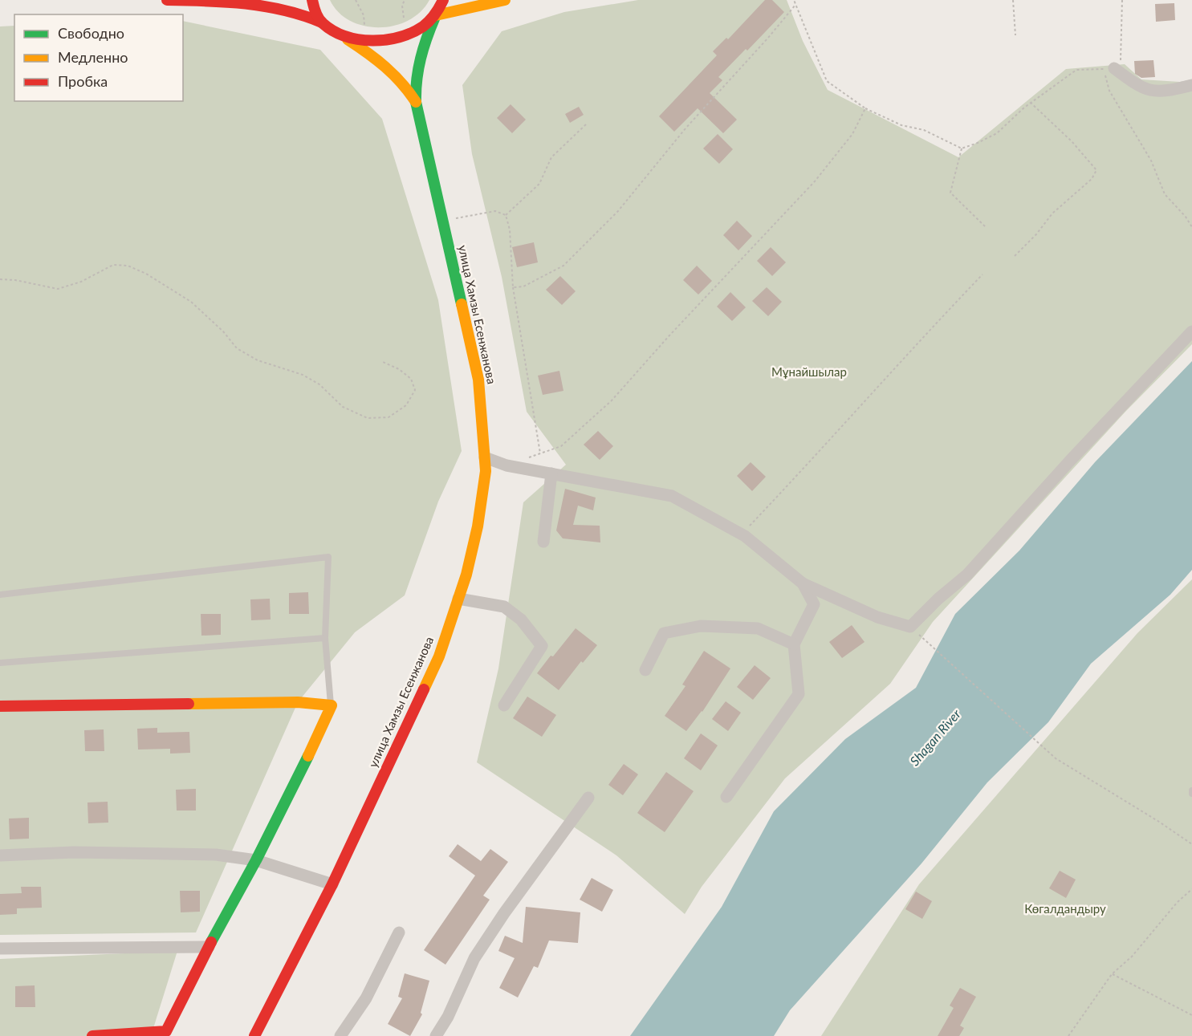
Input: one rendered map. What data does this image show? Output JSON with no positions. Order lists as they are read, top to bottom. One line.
{"streets":{"main road":["улица Хамзы Есенжанова"]},"water":["Shagan River"],"parks":["Мұнайшылар","Көгалдандыру"],"legend":["Свободно","Медленно","Пробка"]}
